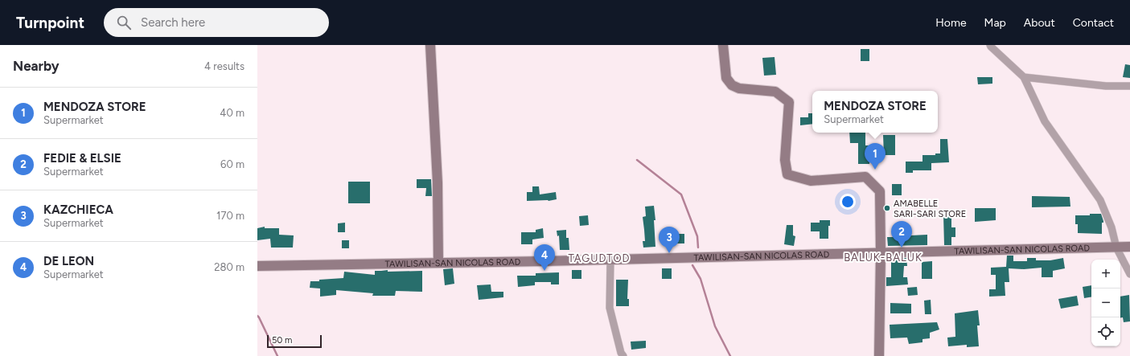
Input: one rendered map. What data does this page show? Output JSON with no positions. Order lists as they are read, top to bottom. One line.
{"streets":{"main road":["TAWILISAN-SAN NICOLAS ROAD"]},"districts":["BALUK-BALUK","TAGUDTOD"],"places":["AMABELLE SARI-SARI STORE"],"scale_bar":"50 m","page":{"header":"Turnpoint","search":"Search here","nav":["Home","Map","About","Contact"],"heading":["Nearby","4 results"],"list":[{"mark":"1","name":"MENDOZA STORE","note":"Supermarket","value":"40 m"},{"mark":"2","name":"FEDIE & ELSIE","note":"Supermarket","value":"60 m"},{"mark":"3","name":"KAZCHIECA","note":"Supermarket","value":"170 m"},{"mark":"4","name":"DE LEON","note":"Supermarket","value":"280 m"}],"popup":["MENDOZA STORE","Supermarket"],"pins":["1","2","3","4"],"map_buttons":["+","−"],"scale":"50 m"}}
